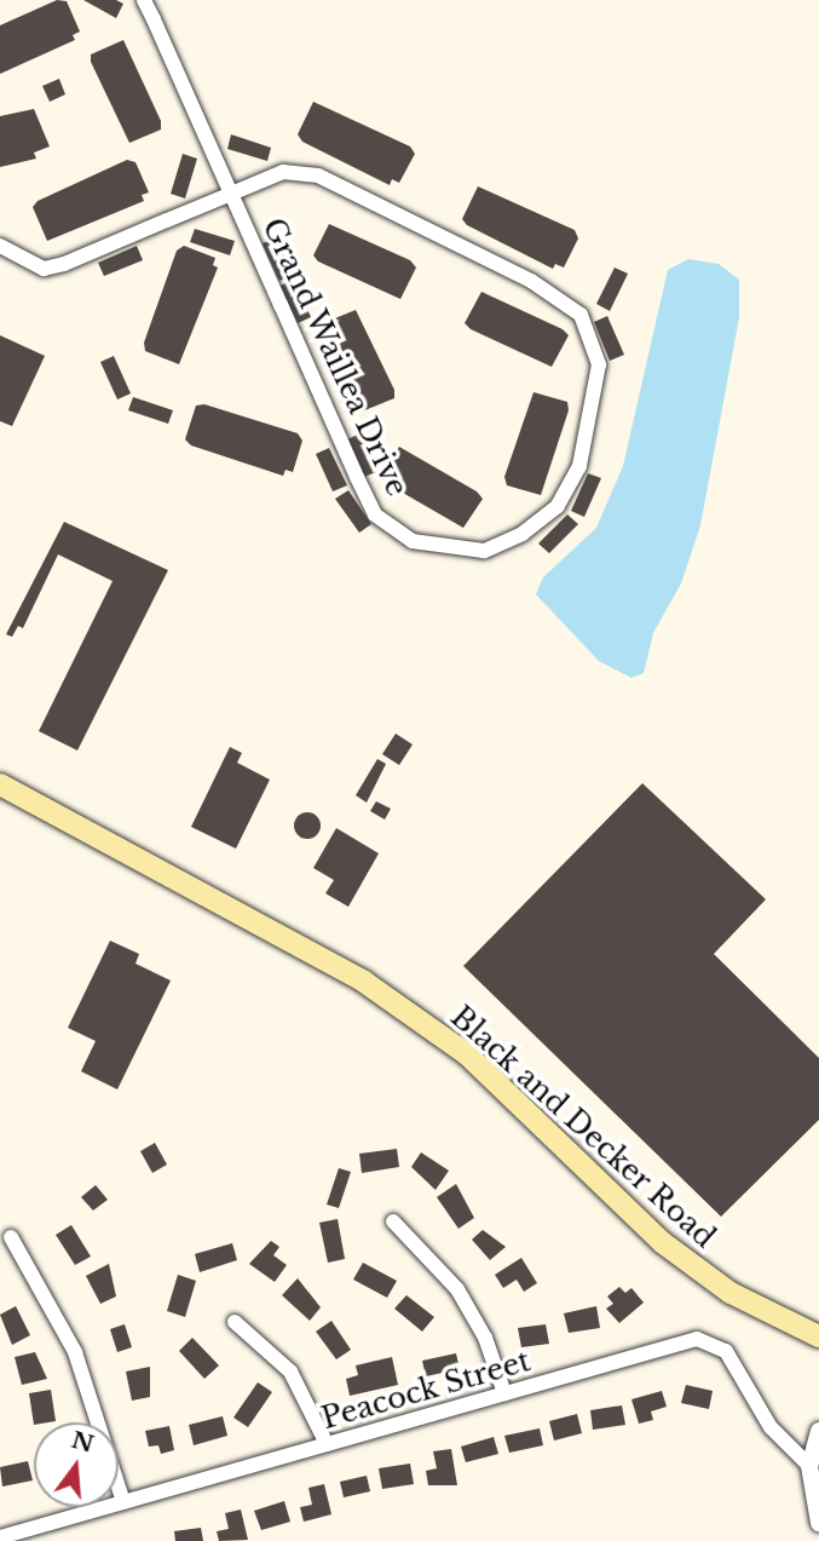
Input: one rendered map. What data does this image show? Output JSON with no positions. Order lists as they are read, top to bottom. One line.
{"streets":{"main road":["Black and Decker Road"],"street":["Grand Waillea Drive","Peacock Street"]},"north":"top"}
